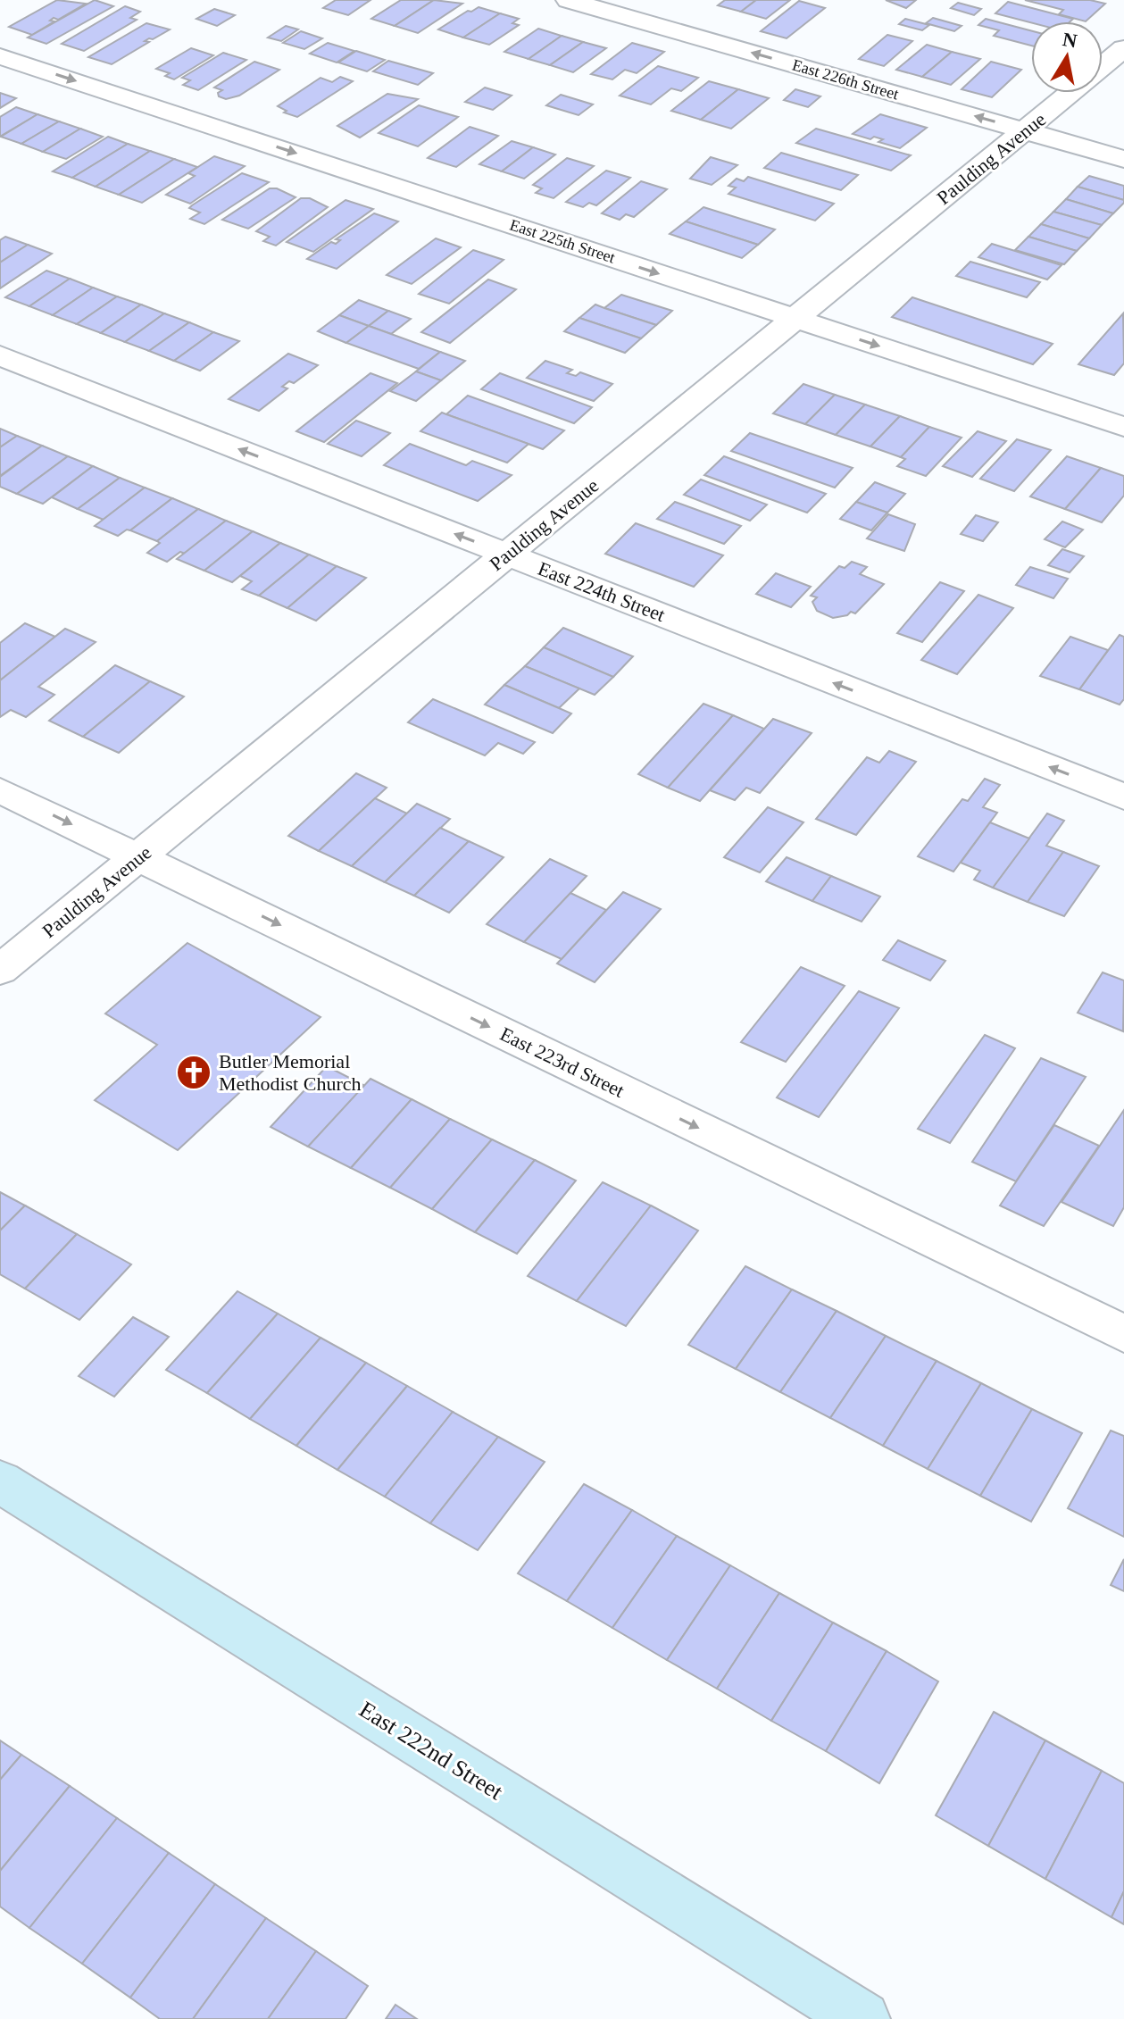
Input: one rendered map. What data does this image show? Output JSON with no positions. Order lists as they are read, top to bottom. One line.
{"streets":{"street":["East 226th Street","Paulding Avenue","East 225th Street","East 224th Street","East 223rd Street","East 222nd Street"]},"crossings":[["East 226th Street","Paulding Avenue"],["Paulding Avenue","East 225th Street"],["Paulding Avenue","East 224th Street"],["Paulding Avenue","East 223rd Street"]],"one_way":["East 226th Street","East 225th Street","East 224th Street","East 223rd Street"],"places":{"church":["Butler Memorial Methodist Church"]},"north":"top"}
